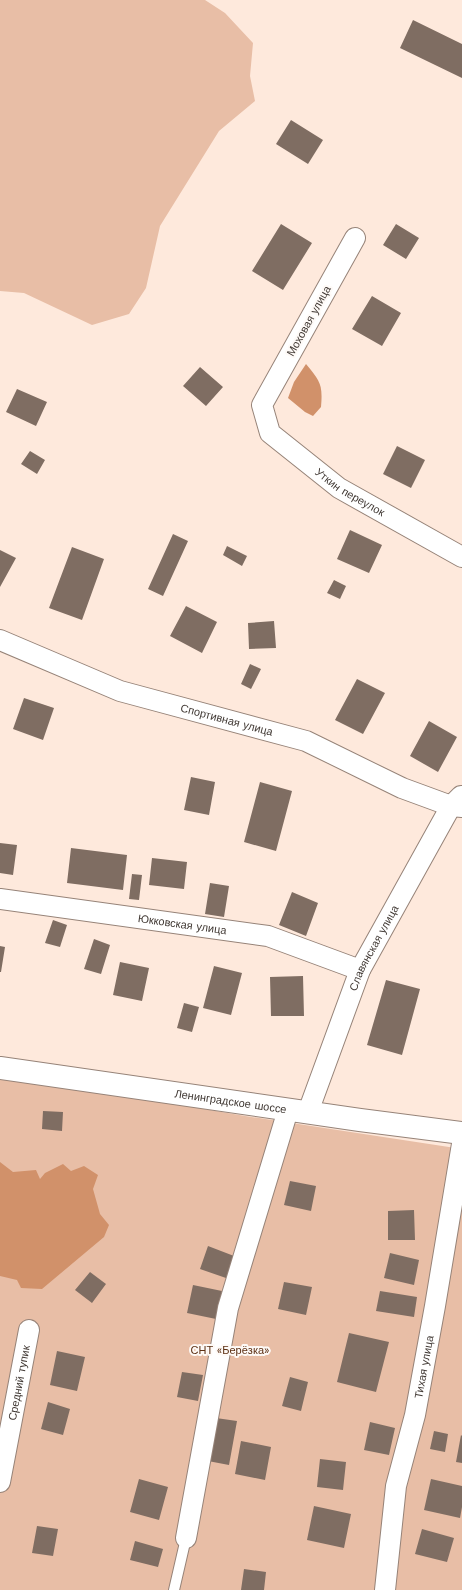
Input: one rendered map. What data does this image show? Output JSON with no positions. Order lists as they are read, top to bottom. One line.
{"streets":{"main road":["Ленинградское шоссе"],"street":["Моховая улица","Уткин переулок","Спортивная улица","Юкковская улица","Славянская улица","Тихая улица","Средний тупик"]},"crossings":[["Моховая улица","Уткин переулок"],["Спортивная улица","Славянская улица"],["Юкковская улица","Славянская улица"],["Славянская улица","Ленинградское шоссе"]],"parks":["СНТ «Берёзка»"]}
